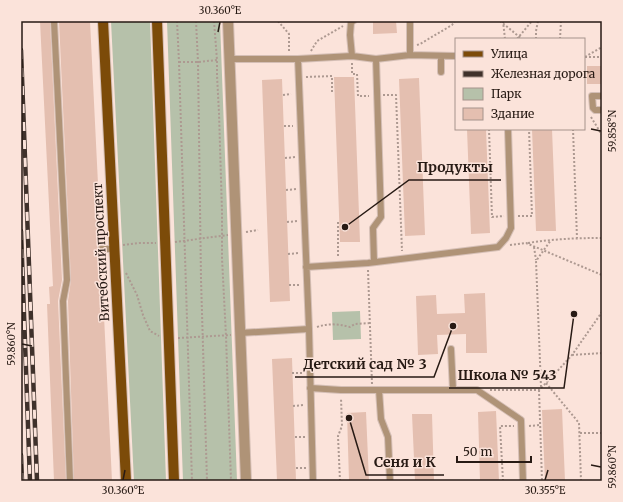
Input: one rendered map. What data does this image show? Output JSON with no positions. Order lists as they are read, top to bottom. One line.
{"streets":{"main road":["Витебский проспект"]},"places":["Продукты","Школа № 543","Детский сад № 3","Сеня и К"],"legend":["Улица","Железная дорога","Парк","Здание"],"scale_bar":"50 m","coordinates":["30.360°E","59.858°N","59.860°N","30.355°E"]}
